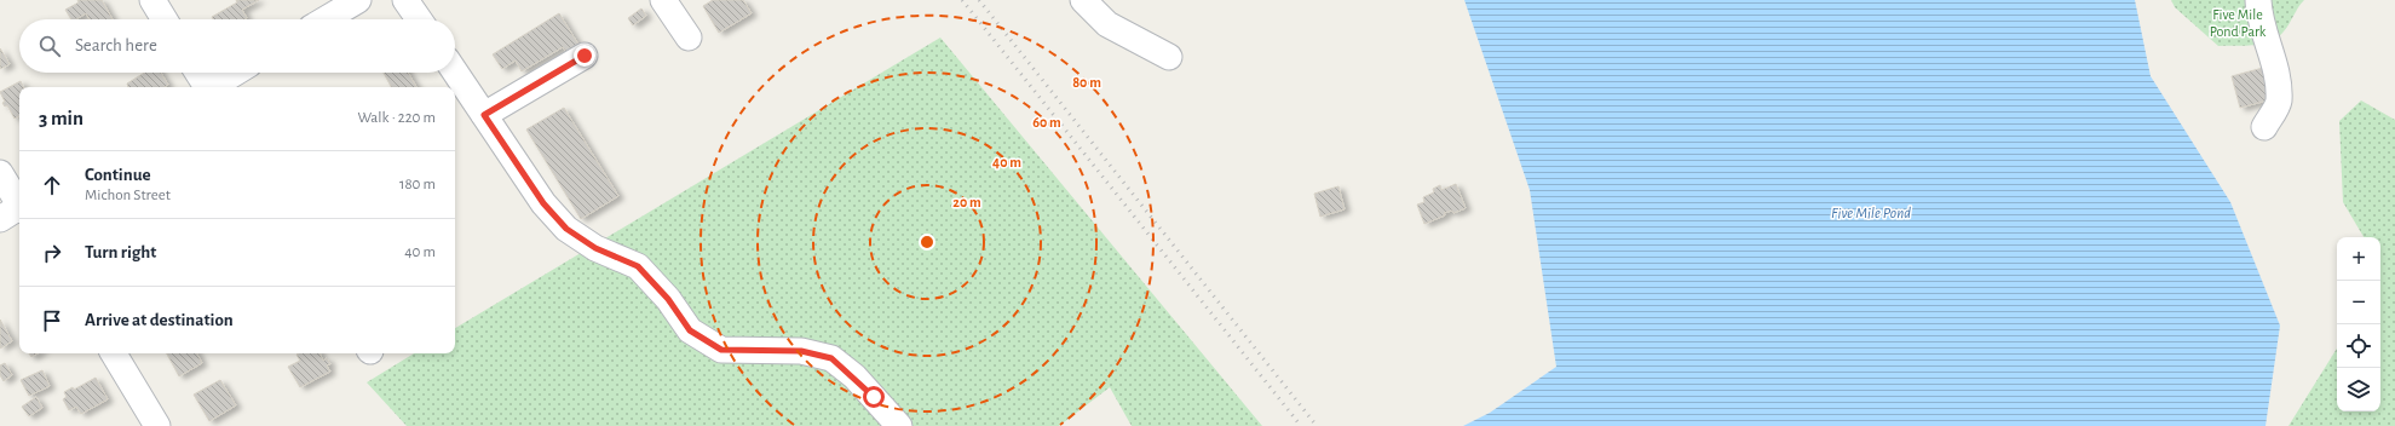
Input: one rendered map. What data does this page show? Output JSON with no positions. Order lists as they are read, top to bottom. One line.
{"water":["Five Mile Pond"],"parks":["Five Mile Pond Park"],"page":{"search":"Search here","heading":["3 min","Walk · 220 m"],"list":[["Continue","Michon Street","180 m"],["Turn right","40 m"],"Arrive at destination"],"map_buttons":["+","−"]},"rings":["80 m","60 m","40 m","20 m"]}
